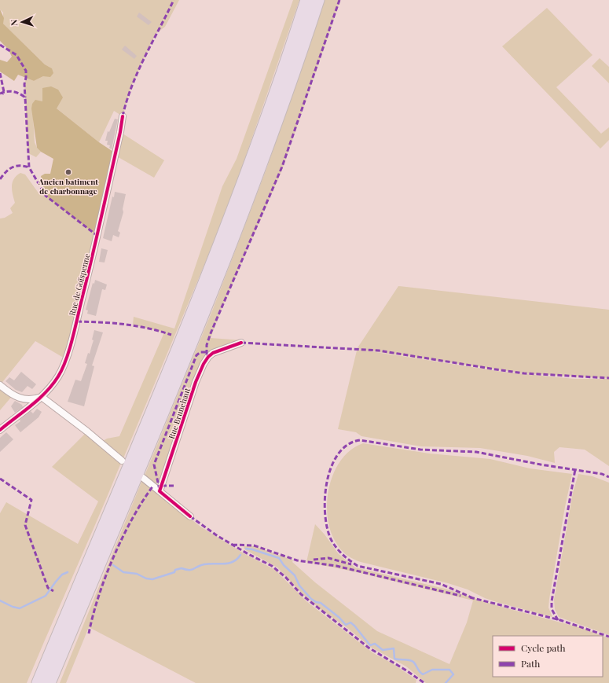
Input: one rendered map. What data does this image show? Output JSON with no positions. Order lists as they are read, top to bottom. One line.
{"streets":{"street":["Rue de Goïspenne","Rue Brunehaut"]},"places":["Ancien batiment de charbonnage"],"legend":["Cycle path","Path"],"north":"left"}
